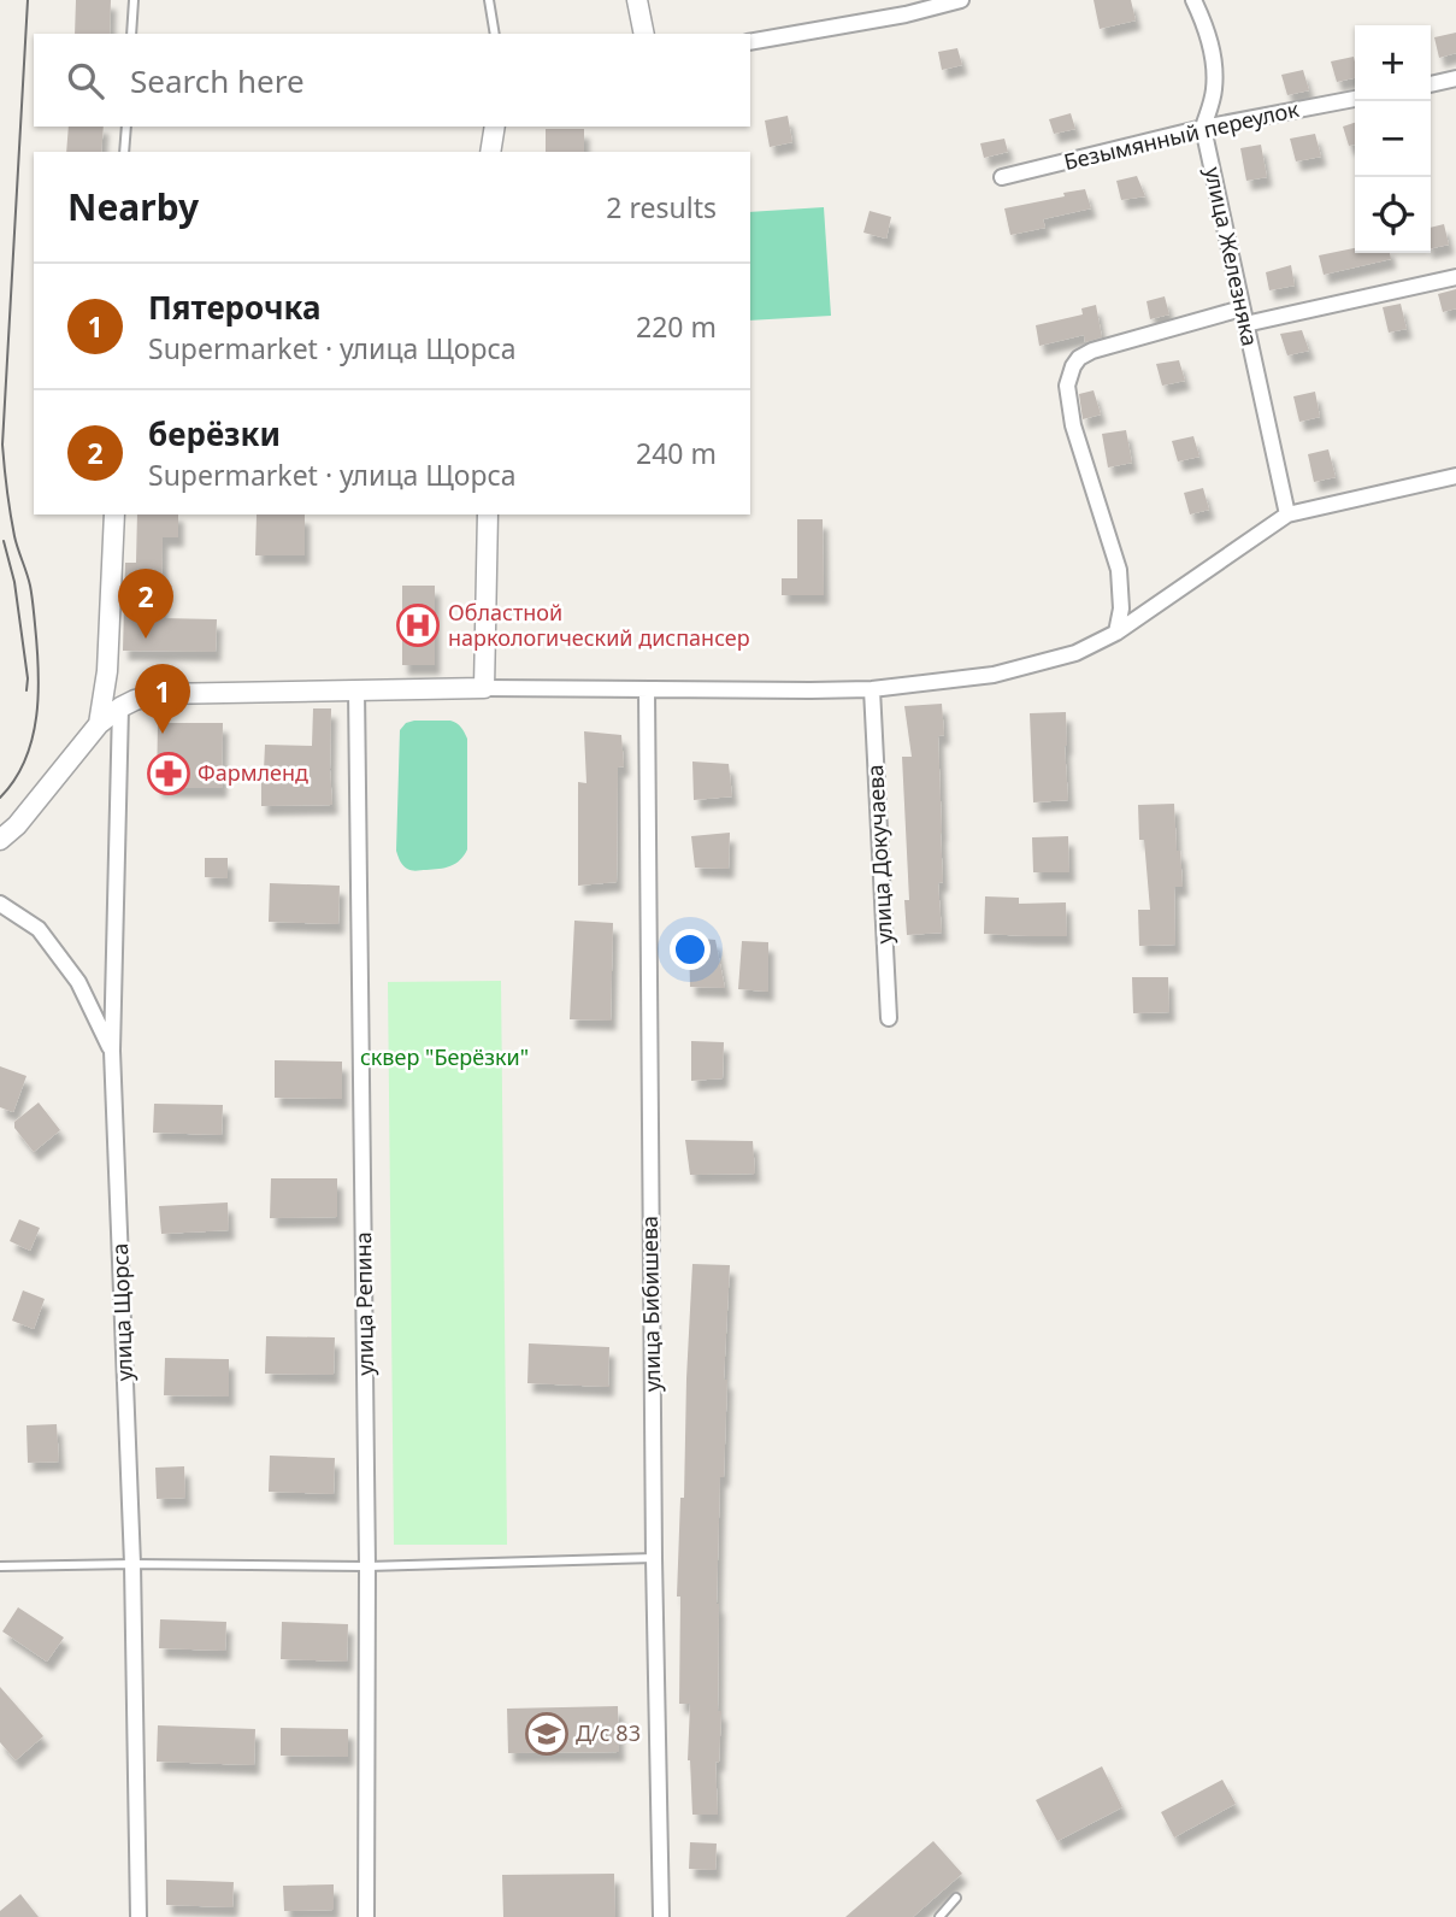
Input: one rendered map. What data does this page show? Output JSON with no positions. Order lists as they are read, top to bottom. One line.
{"streets":{"street":["Безымянный переулок","улица Железняка","улица Докучаева","улица Репина","улица Бибишева","улица Щорса"]},"crossings":[["Безымянный переулок","улица Железняка"]],"parks":["сквер \"Берёзки\""],"places":{"hospital":["Областной наркологический диспансер"],"pharmacy":["Фармленд"],"school or university":["Д/с 83"]},"page":{"map_buttons":["+","−"],"search":"Search here","heading":["Nearby","2 results"],"list":[{"mark":"1","name":"Пятерочка","note":"Supermarket · улица Щорса","value":"220 m"},{"mark":"2","name":"берёзки","note":"Supermarket · улица Щорса","value":"240 m"}],"pins":["2","1"]}}
